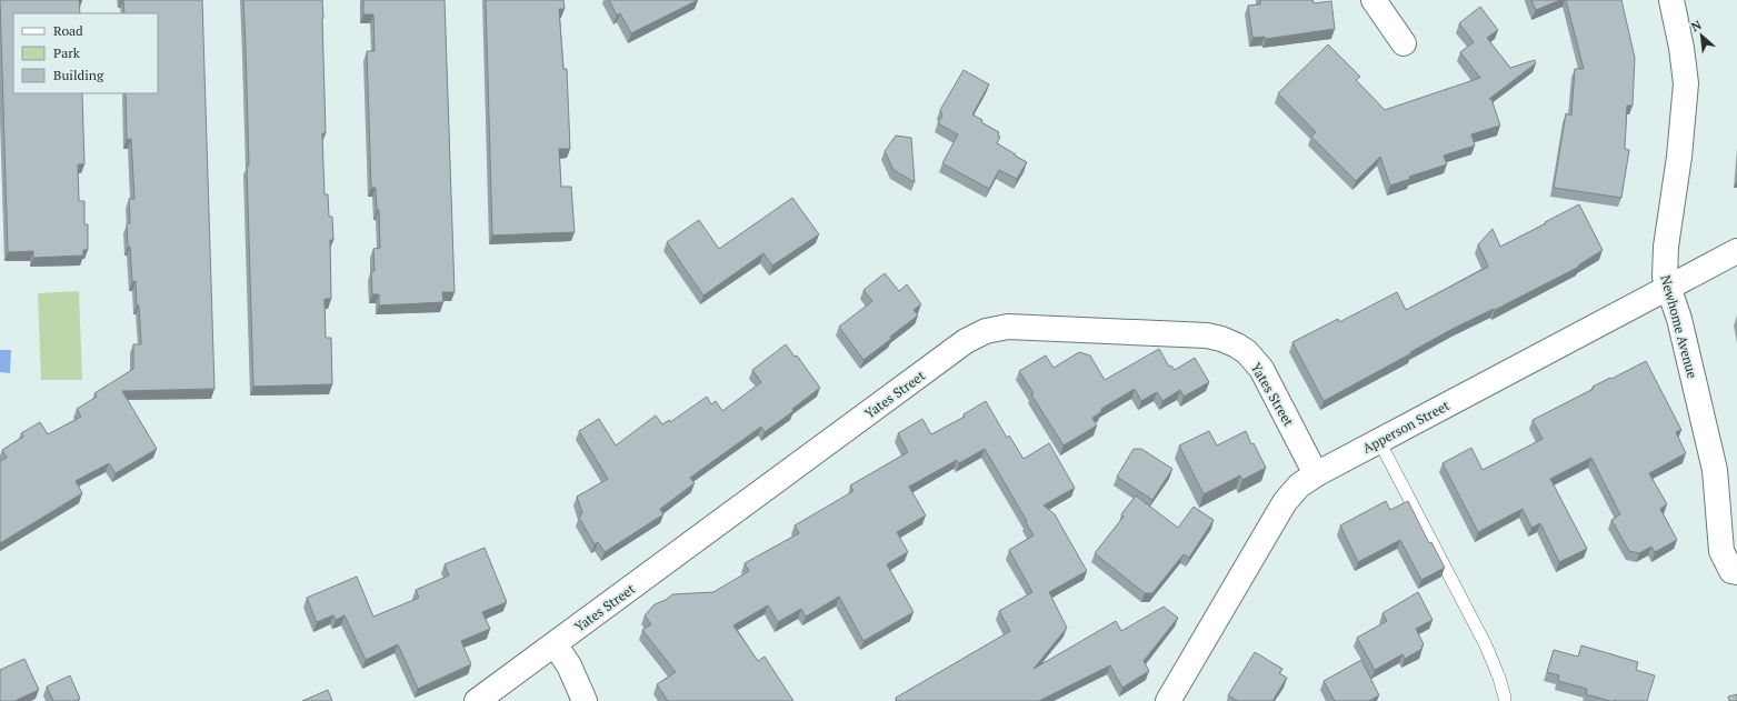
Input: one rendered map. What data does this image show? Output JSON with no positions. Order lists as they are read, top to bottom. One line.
{"streets":{"street":["Newhome Avenue","Yates Street","Apperson Street"]},"crossings":[["Newhome Avenue","Apperson Street"],["Yates Street","Apperson Street"]],"legend":["Road","Park","Building"],"north":"top left"}
